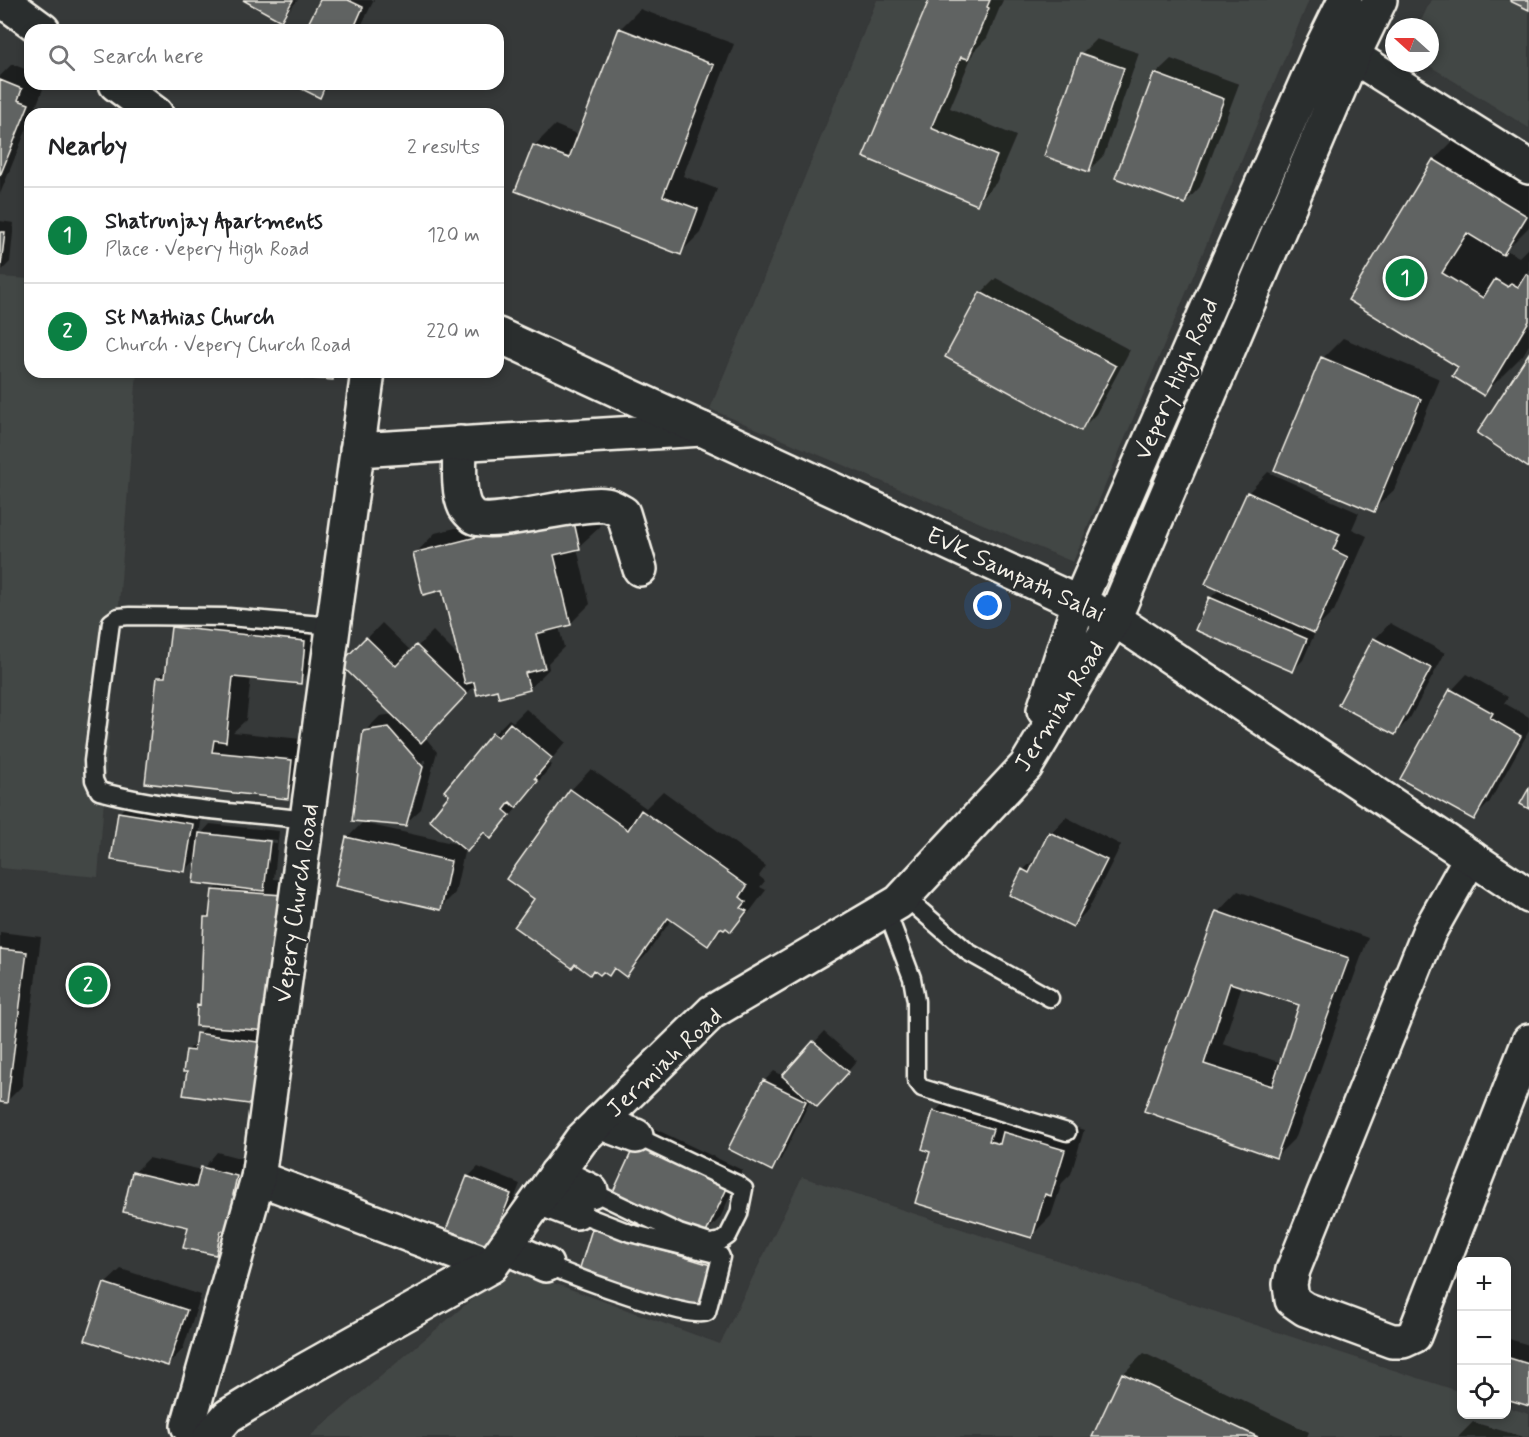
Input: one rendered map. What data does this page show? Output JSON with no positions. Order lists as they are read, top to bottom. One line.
{"streets":{"street":["Vepery High Road","EVK Sampath Salai","Jermiah Road","Vepery Church Road"]},"crossings":[["Vepery High Road","EVK Sampath Salai"],["Vepery High Road","Jermiah Road"],["EVK Sampath Salai","Jermiah Road"],["Jermiah Road","Vepery Church Road"]],"north":"left","page":{"search":"Search here","heading":["Nearby","2 results"],"list":[{"mark":"1","name":"Shatrunjay Apartments","note":"Place · Vepery High Road","value":"120 m"},{"mark":"2","name":"St Mathias Church","note":"Church · Vepery Church Road","value":"220 m"}],"pins":["1","2"],"map_buttons":["+","−"]}}
